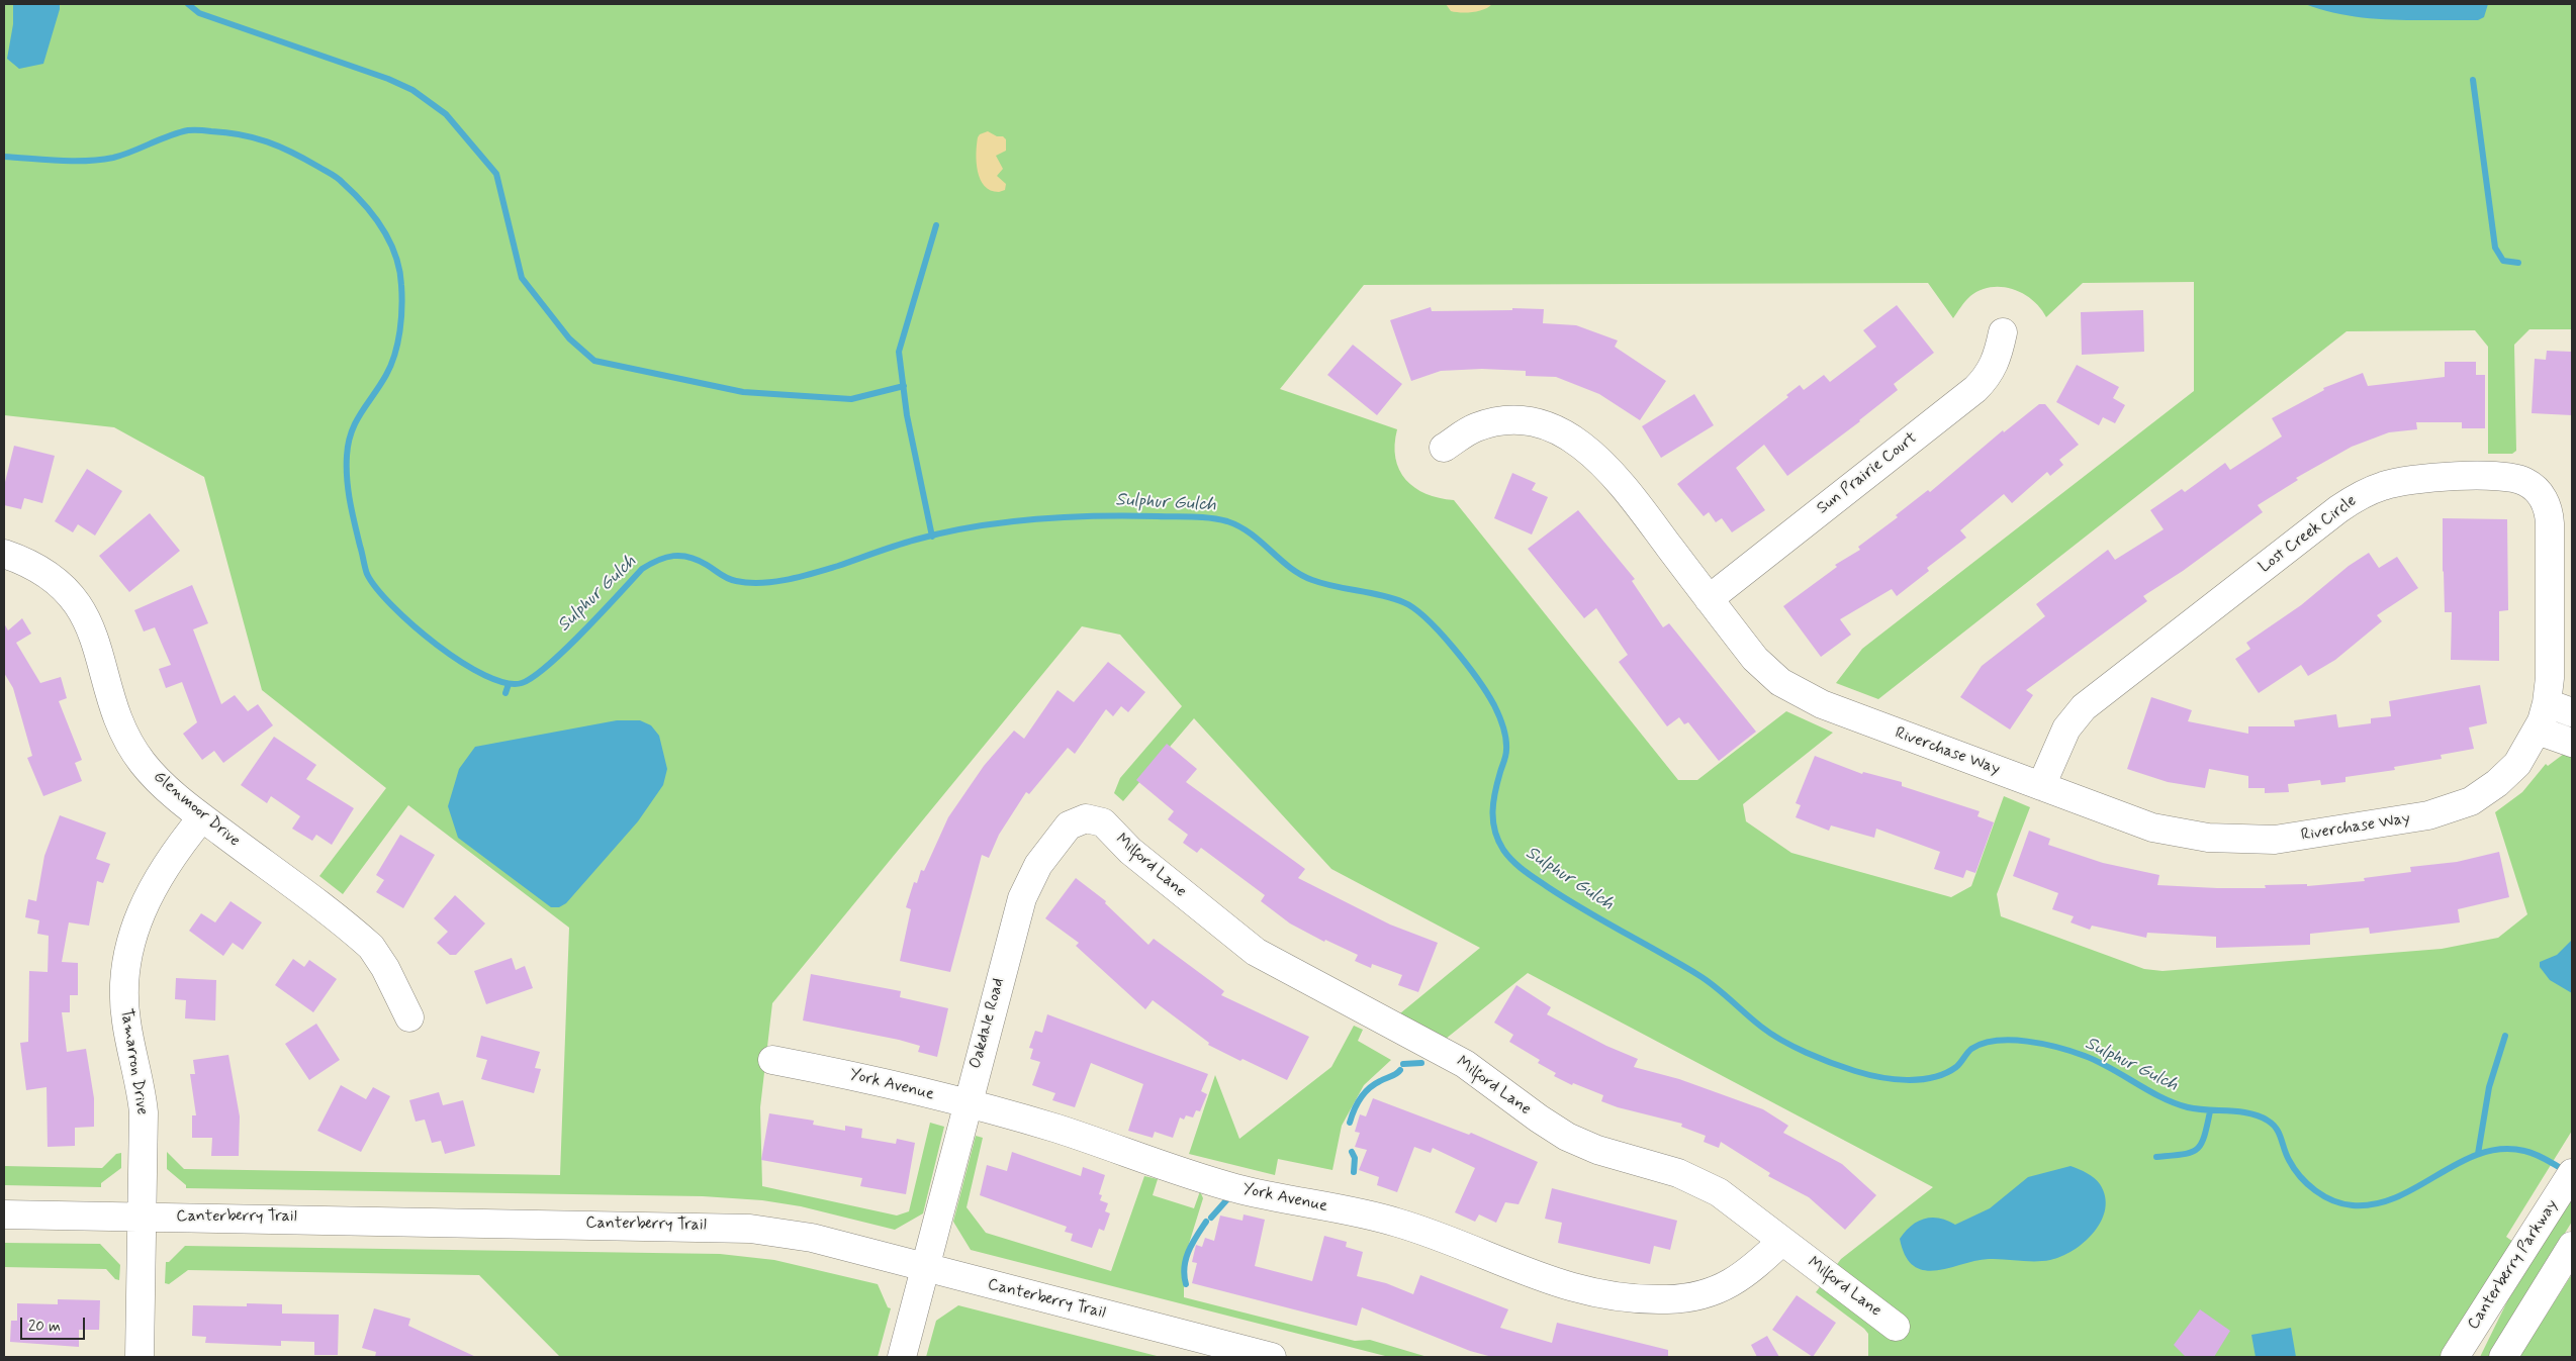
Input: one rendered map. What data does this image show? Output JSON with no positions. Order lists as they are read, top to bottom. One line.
{"streets":{"street":["Sun Prairie Court","Lost Creek Circle","Riverchase Way","Glenmoor Drive","Milford Lane","Oakdale Road","Tamarron Drive","York Avenue","Canterberry Trail","Canterberry Parkway"]},"crossings":[["Sun Prairie Court","Riverchase Way"],["Lost Creek Circle","Riverchase Way"],["Glenmoor Drive","Tamarron Drive"],["Milford Lane","Oakdale Road"],["Milford Lane","York Avenue"],["Oakdale Road","York Avenue"],["Oakdale Road","Canterberry Trail"],["Tamarron Drive","Canterberry Trail"]],"water":["Sulphur Gulch"],"scale_bar":"20 m"}
